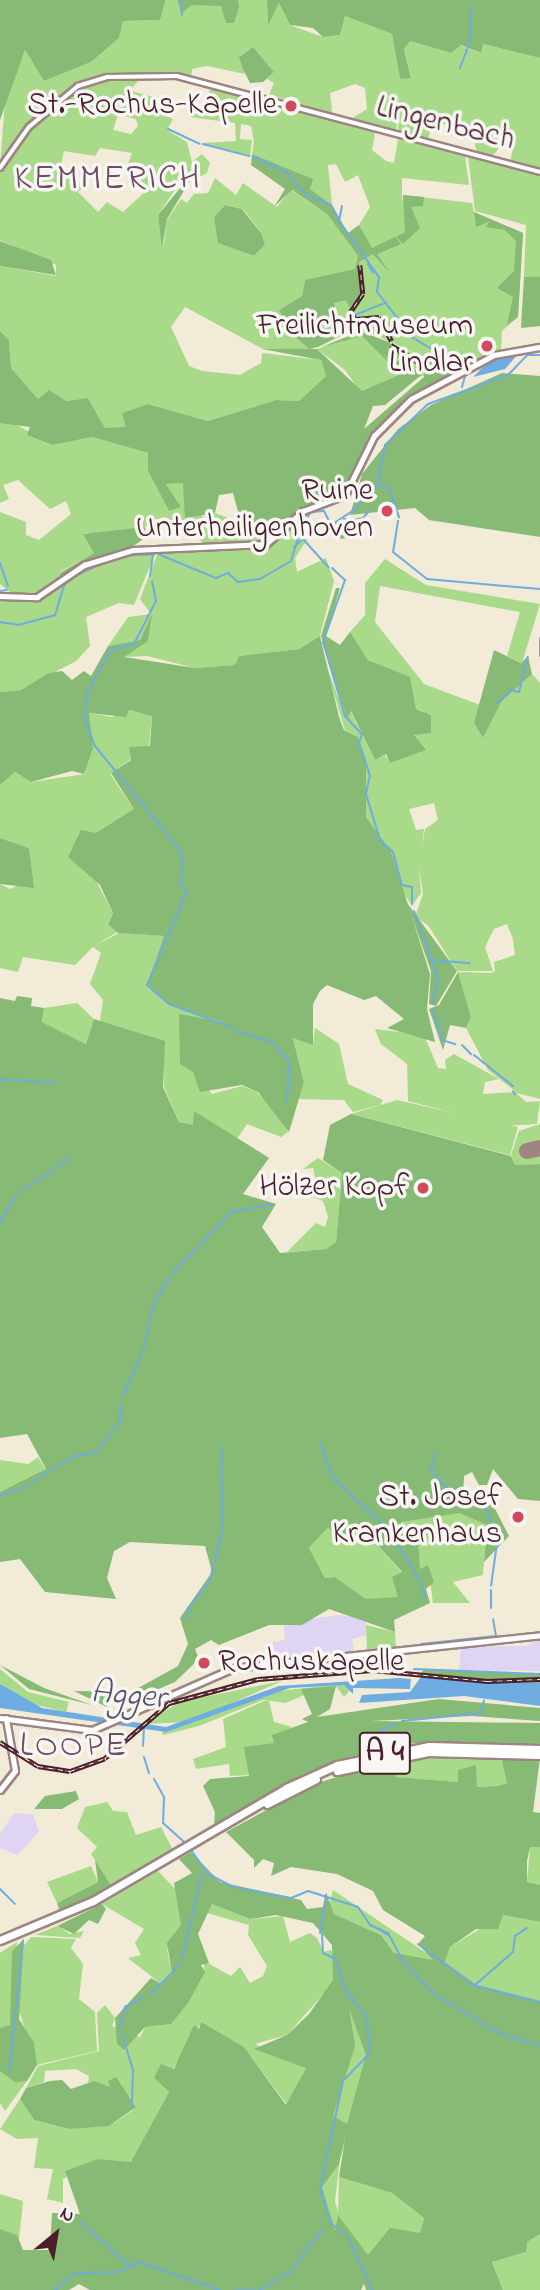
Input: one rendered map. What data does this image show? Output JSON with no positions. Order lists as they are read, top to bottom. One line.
{"streets":{"highway":["A 4"],"street":["Lingenbach"]},"districts":["KEMMERICH","LOOPE"],"water":["Agger"],"places":["St.-Rochus-Kapelle","Freilichtmuseum Lindlar","Ruine Unterheiligenhoven","Hölzer Kopf","St. Josef Krankenhaus","Rochuskapelle"],"north":"top right"}
